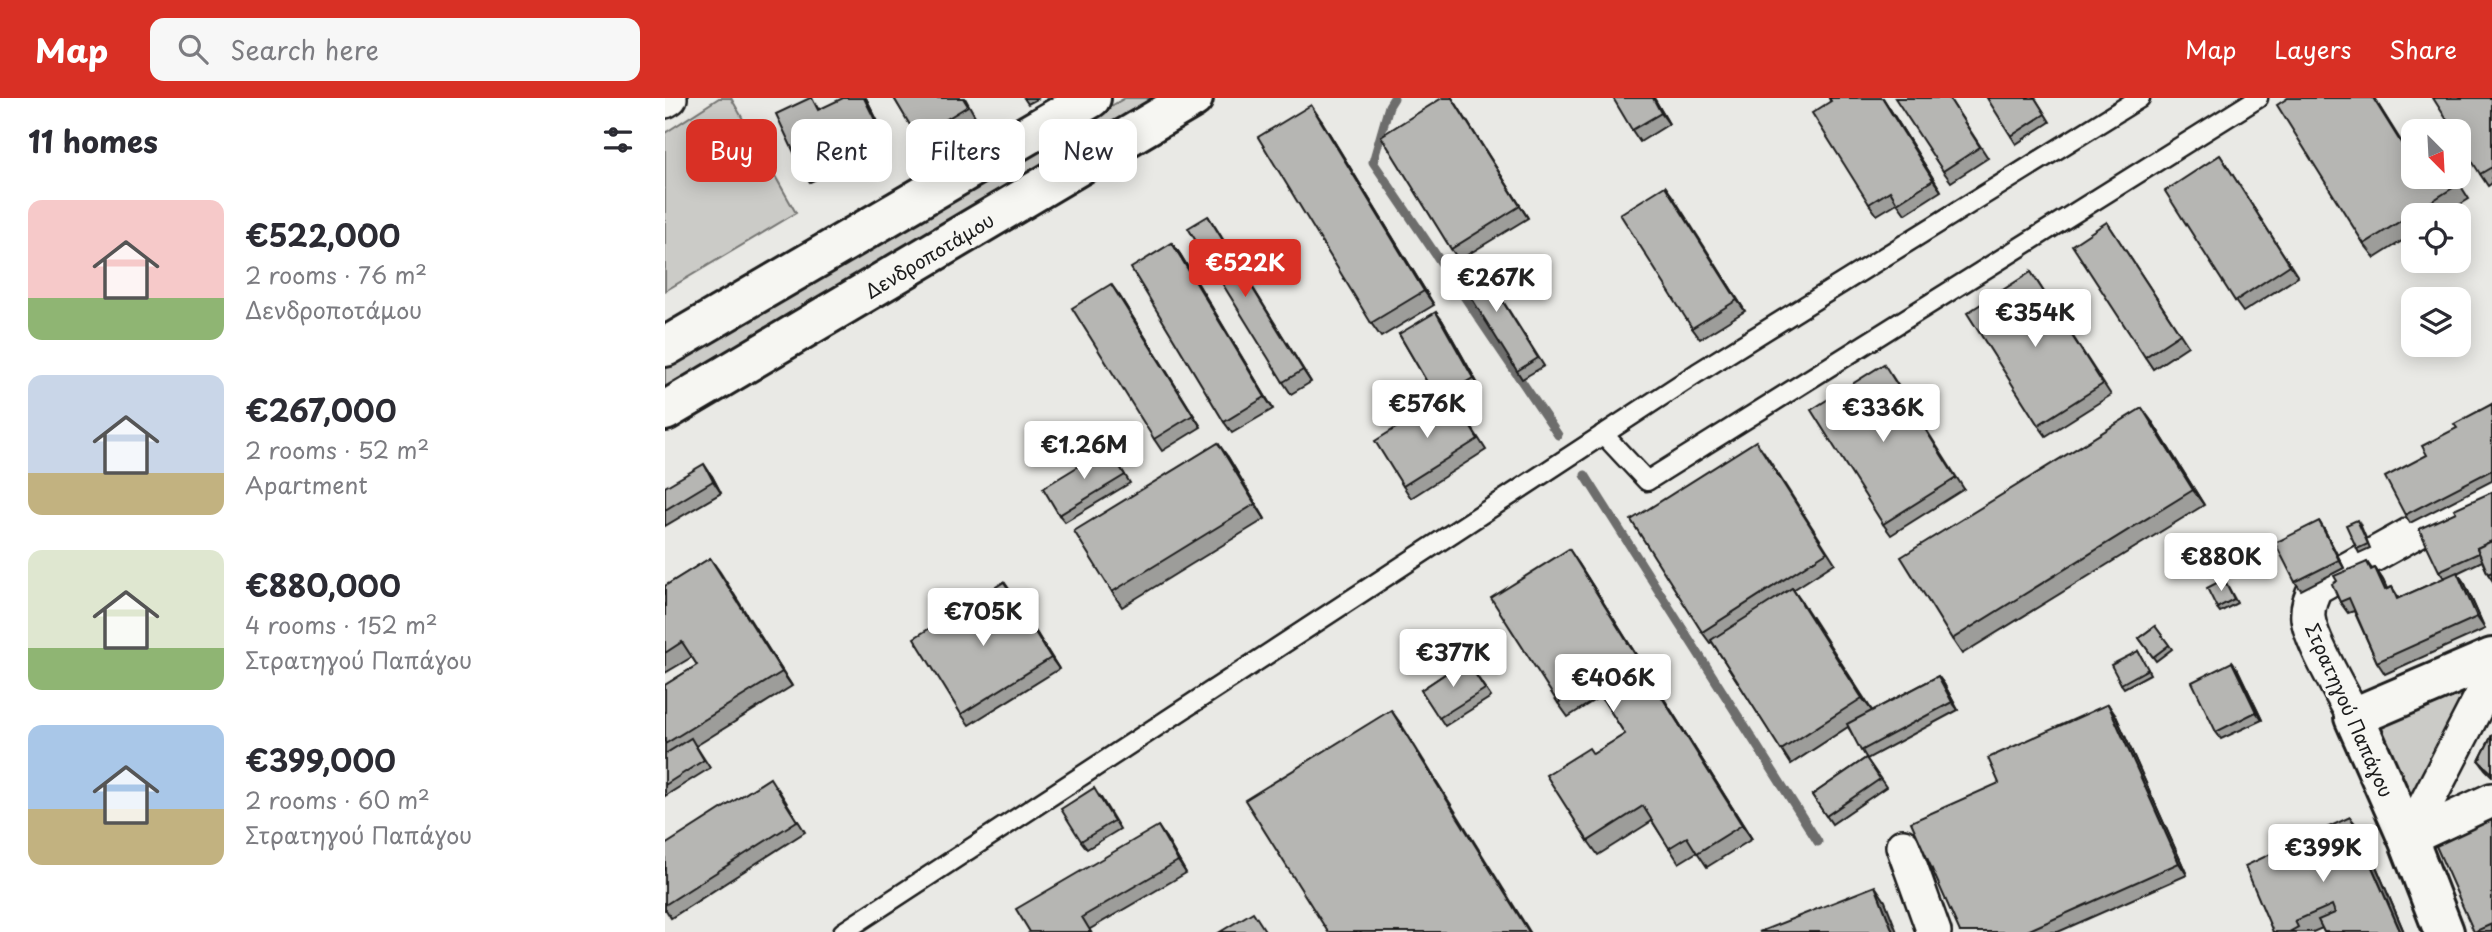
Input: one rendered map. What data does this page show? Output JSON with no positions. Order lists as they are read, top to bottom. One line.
{"streets":{"main road":["Δενδροποτάμου","Στρατηγού Παπάγου"]},"north":"bottom right","page":{"header":"Map","search":"Search here","nav":["Map","Layers","Share"],"heading":"11 homes","chip":["Buy","Rent","Filters","New"],"list":[{"name":"€522,000","note":"2 rooms · 76 m² · Δενδροποτάμου"},{"name":"€267,000","note":"2 rooms · 52 m² · Apartment"},{"name":"€880,000","note":"4 rooms · 152 m² · Στρατηγού Παπάγου"},{"name":"€399,000","note":"2 rooms · 60 m² · Στρατηγού Παπάγου"}],"price":["€522K","€267K","€354K","€576K","€336K","€1.26M","€880K","€705K","€377K","€406K","€399K"]}}
